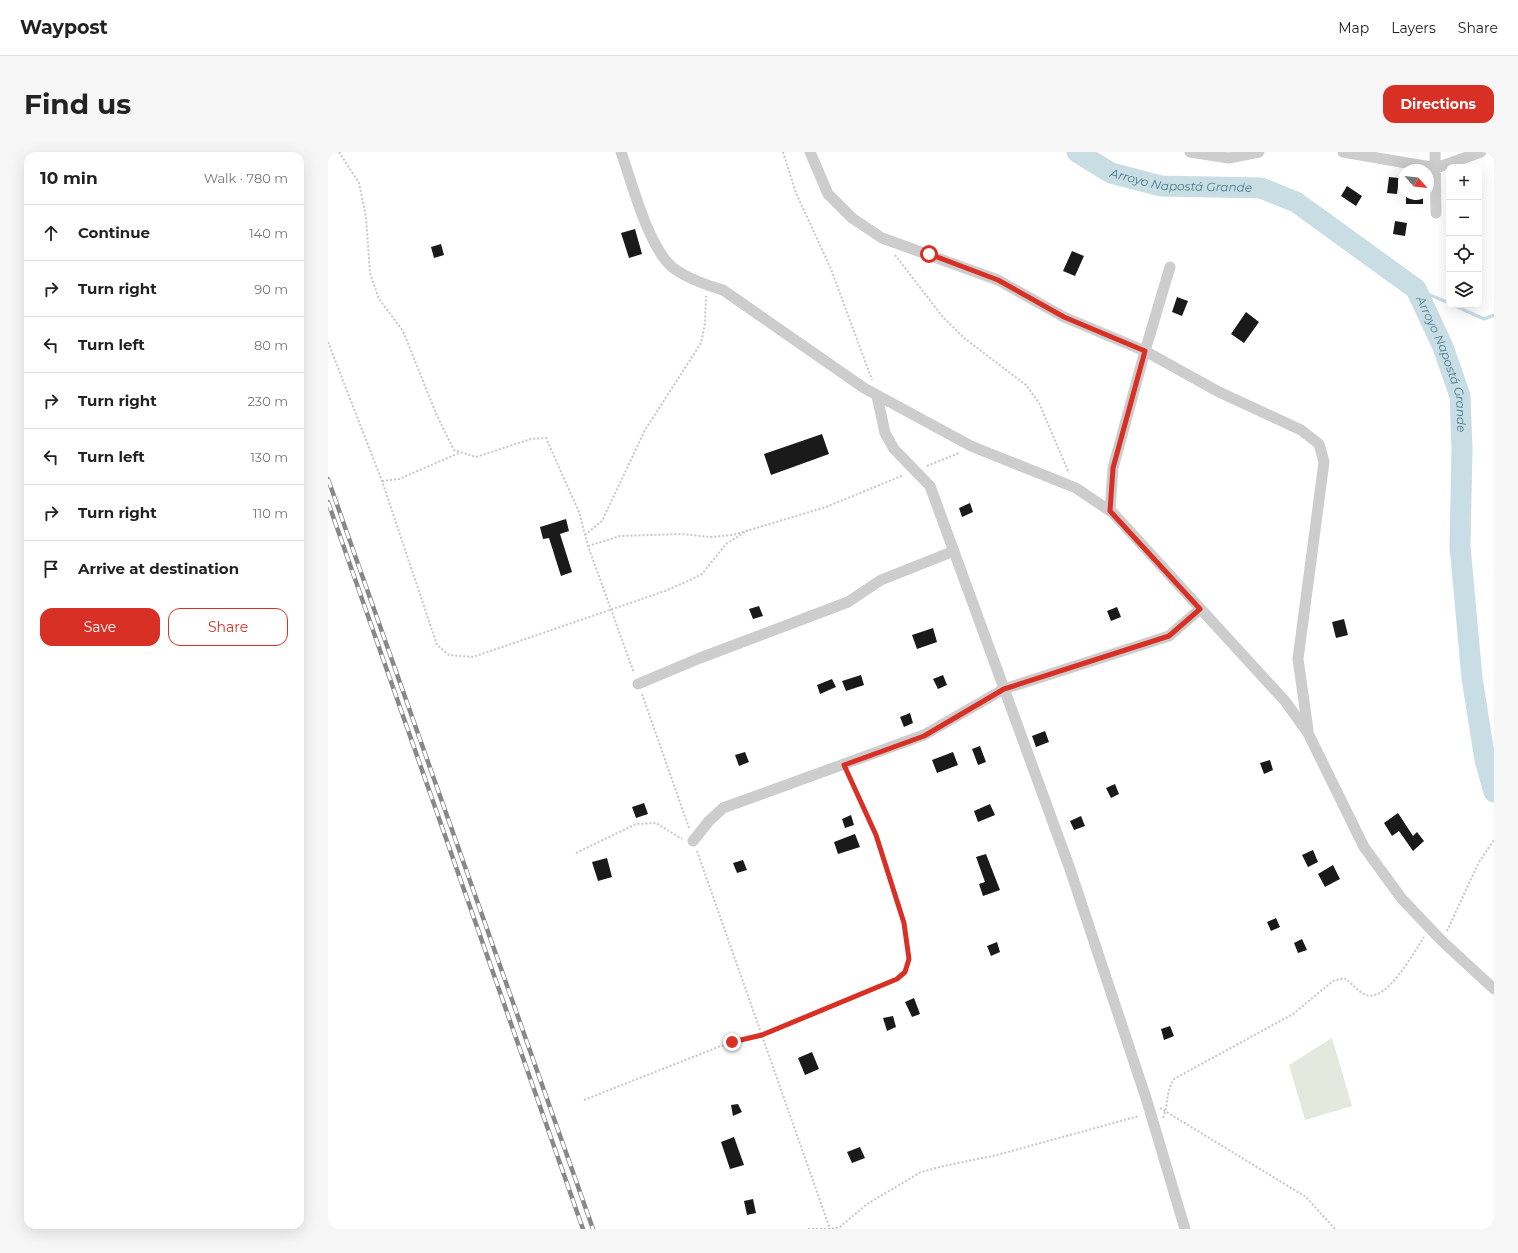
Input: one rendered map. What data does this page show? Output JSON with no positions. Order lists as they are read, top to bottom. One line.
{"water":["Arroyo Napostá Grande"],"north":"bottom right","page":{"header":"Waypost","nav":["Map","Layers","Share"],"buttons":["Directions",["Save","Share"]],"title":"Find us","heading":["10 min","Walk · 780 m"],"map_buttons":["+","−"],"list":[["Continue","140 m"],["Turn right","90 m"],["Turn left","80 m"],["Turn right","230 m"],["Turn left","130 m"],["Turn right","110 m"],"Arrive at destination"]}}
